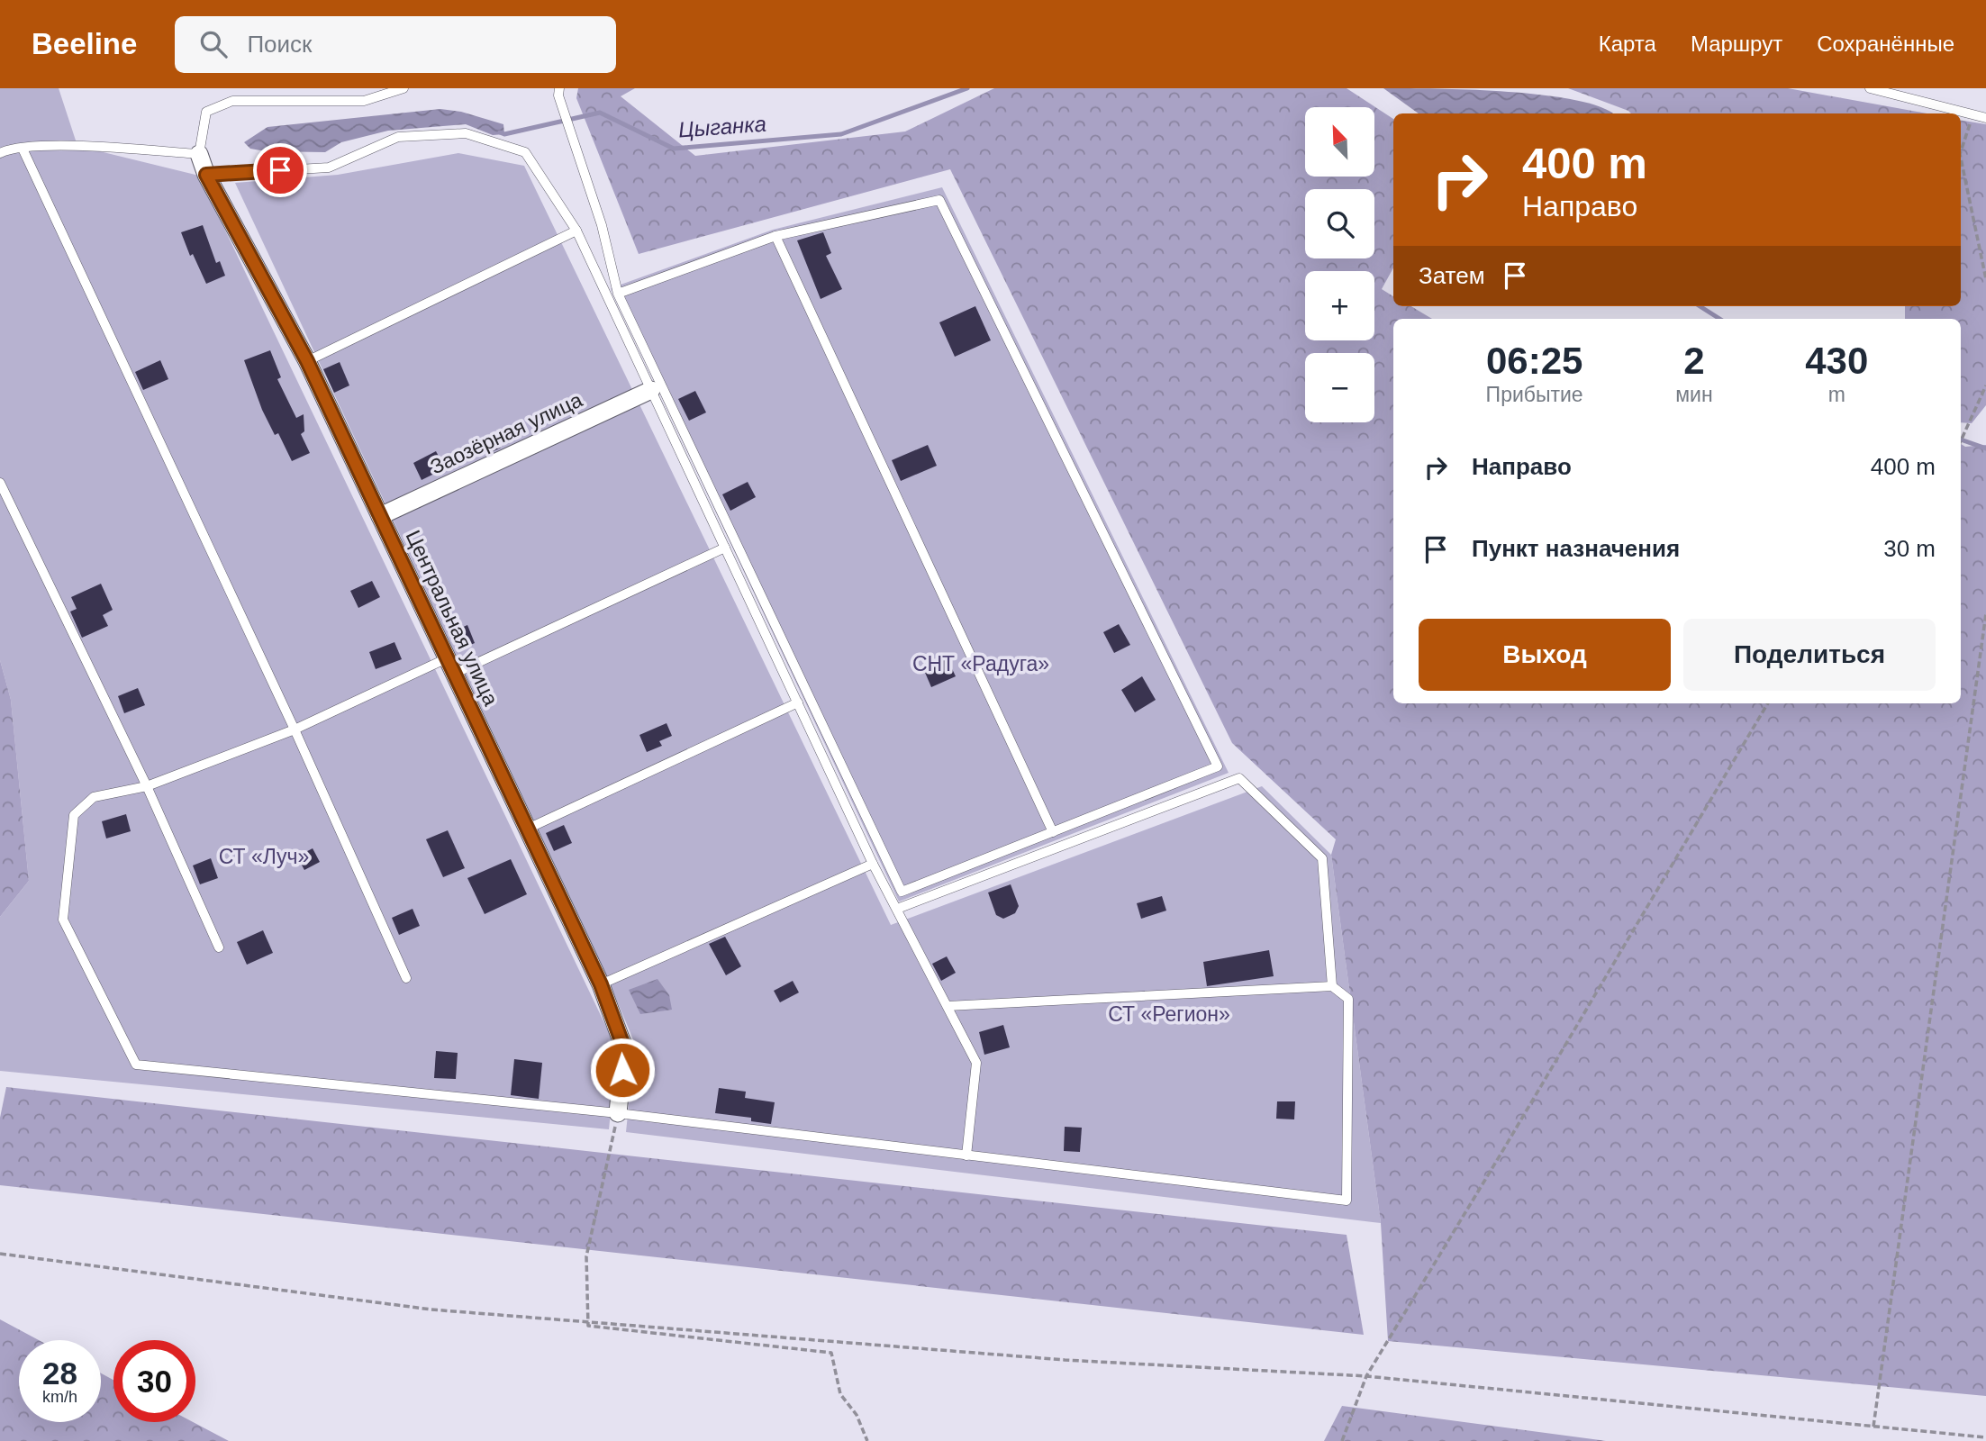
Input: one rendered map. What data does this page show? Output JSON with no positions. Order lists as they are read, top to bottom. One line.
{"streets":{"street":["Заозёрная улица","Центральная улица"]},"crossings":[["Заозёрная улица","Центральная улица"]],"water":["Цыганка"],"parks":["СНТ «Радуга»","СТ «Луч»","СТ «Регион»"],"north":"top left","page":{"header":"Beeline","search":"Поиск","nav":["Карта","Маршрут","Сохранённые"],"map_buttons":["+","−"],"turn":["400 m","Направо"],"then":"Затем","eta":["06:25","Прибытие","2","мин","430","m"],"list":[{"name":"Направо","value":"400 m"},{"name":"Пункт назначения","value":"30 m"}],"buttons":["Выход","Поделиться"],"speed":"28 km/h","limit":"30"}}
